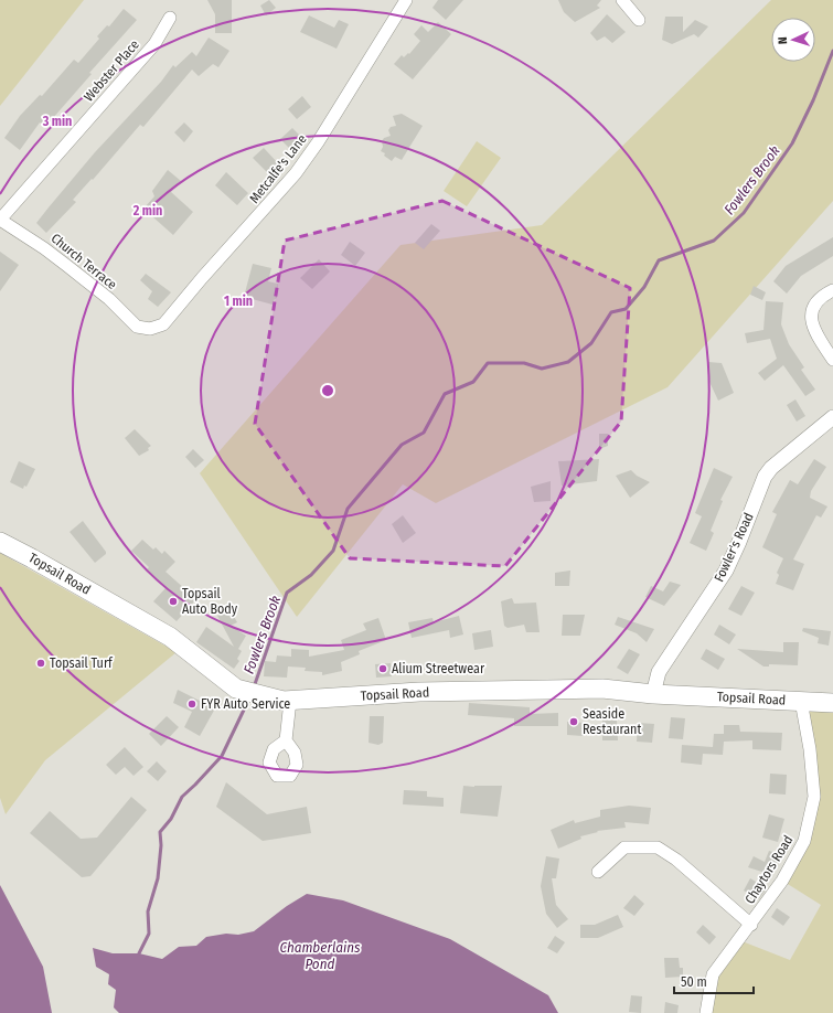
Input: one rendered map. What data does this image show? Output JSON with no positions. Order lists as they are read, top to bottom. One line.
{"streets":{"main road":["Topsail Road"],"street":["Webster Place","Metcalfe's Lane","Church Terrace","Fowler's Road","Chaytors Road"]},"crossings":[["Webster Place","Church Terrace"],["Metcalfe's Lane","Church Terrace"],["Fowler's Road","Topsail Road"],["Topsail Road","Chaytors Road"]],"water":["Fowlers Brook","Chamberlains Pond"],"places":["Topsail Auto Body","Topsail Turf","Alium Streetwear","FYR Auto Service","Seaside Restaurant"],"scale_bar":"50 m","north":"left","rings":["3 min","2 min","1 min"]}
